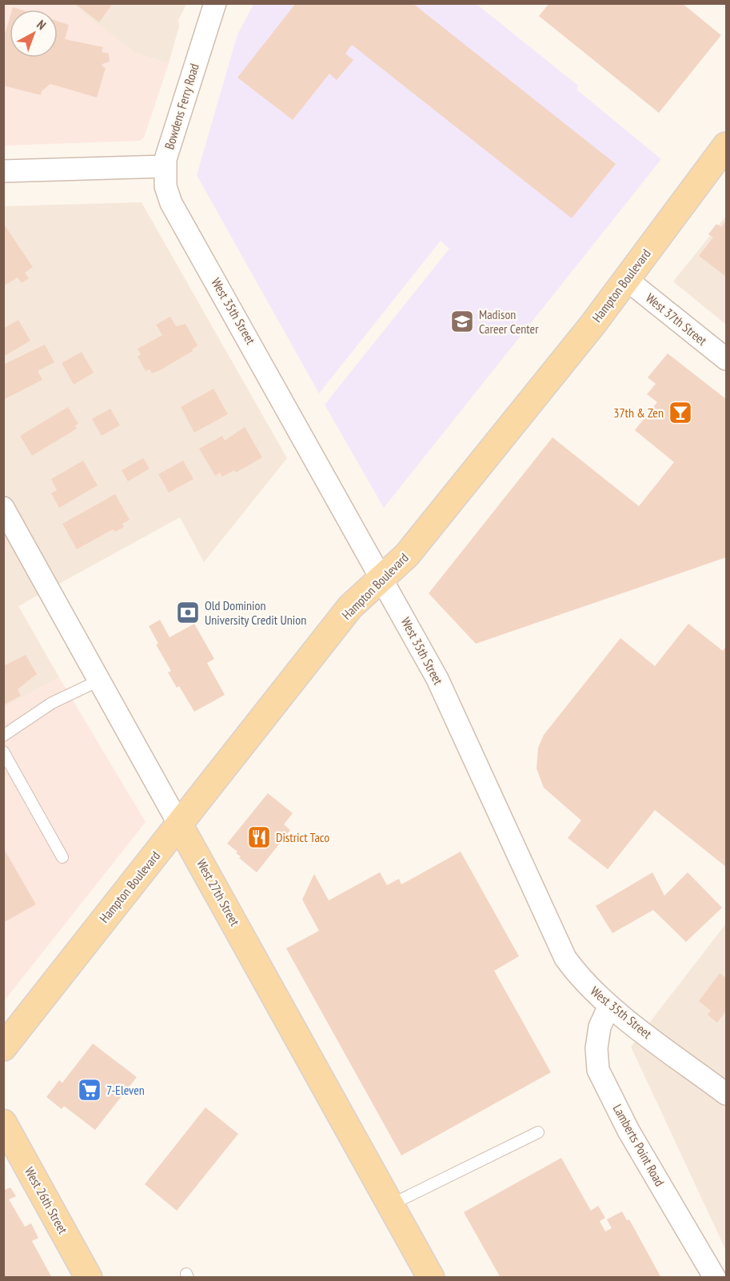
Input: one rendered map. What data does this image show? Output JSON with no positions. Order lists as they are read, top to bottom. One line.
{"streets":{"main road":["Hampton Boulevard","West 27th Street","West 26th Street"],"street":["Bowdens Ferry Road","West 35th Street","West 37th Street","Lamberts Point Road"]},"crossings":[["Bowdens Ferry Road","West 35th Street"],["Hampton Boulevard","West 35th Street"],["Hampton Boulevard","West 37th Street"],["Hampton Boulevard","West 27th Street"],["West 35th Street","Lamberts Point Road"]],"places":{"school or university":["Madison Career Center"],"bar":["37th & Zen"],"bank":["Old Dominion University Credit Union"],"restaurant":["District Taco"],"supermarket":["7-Eleven"]},"north":"top right"}
